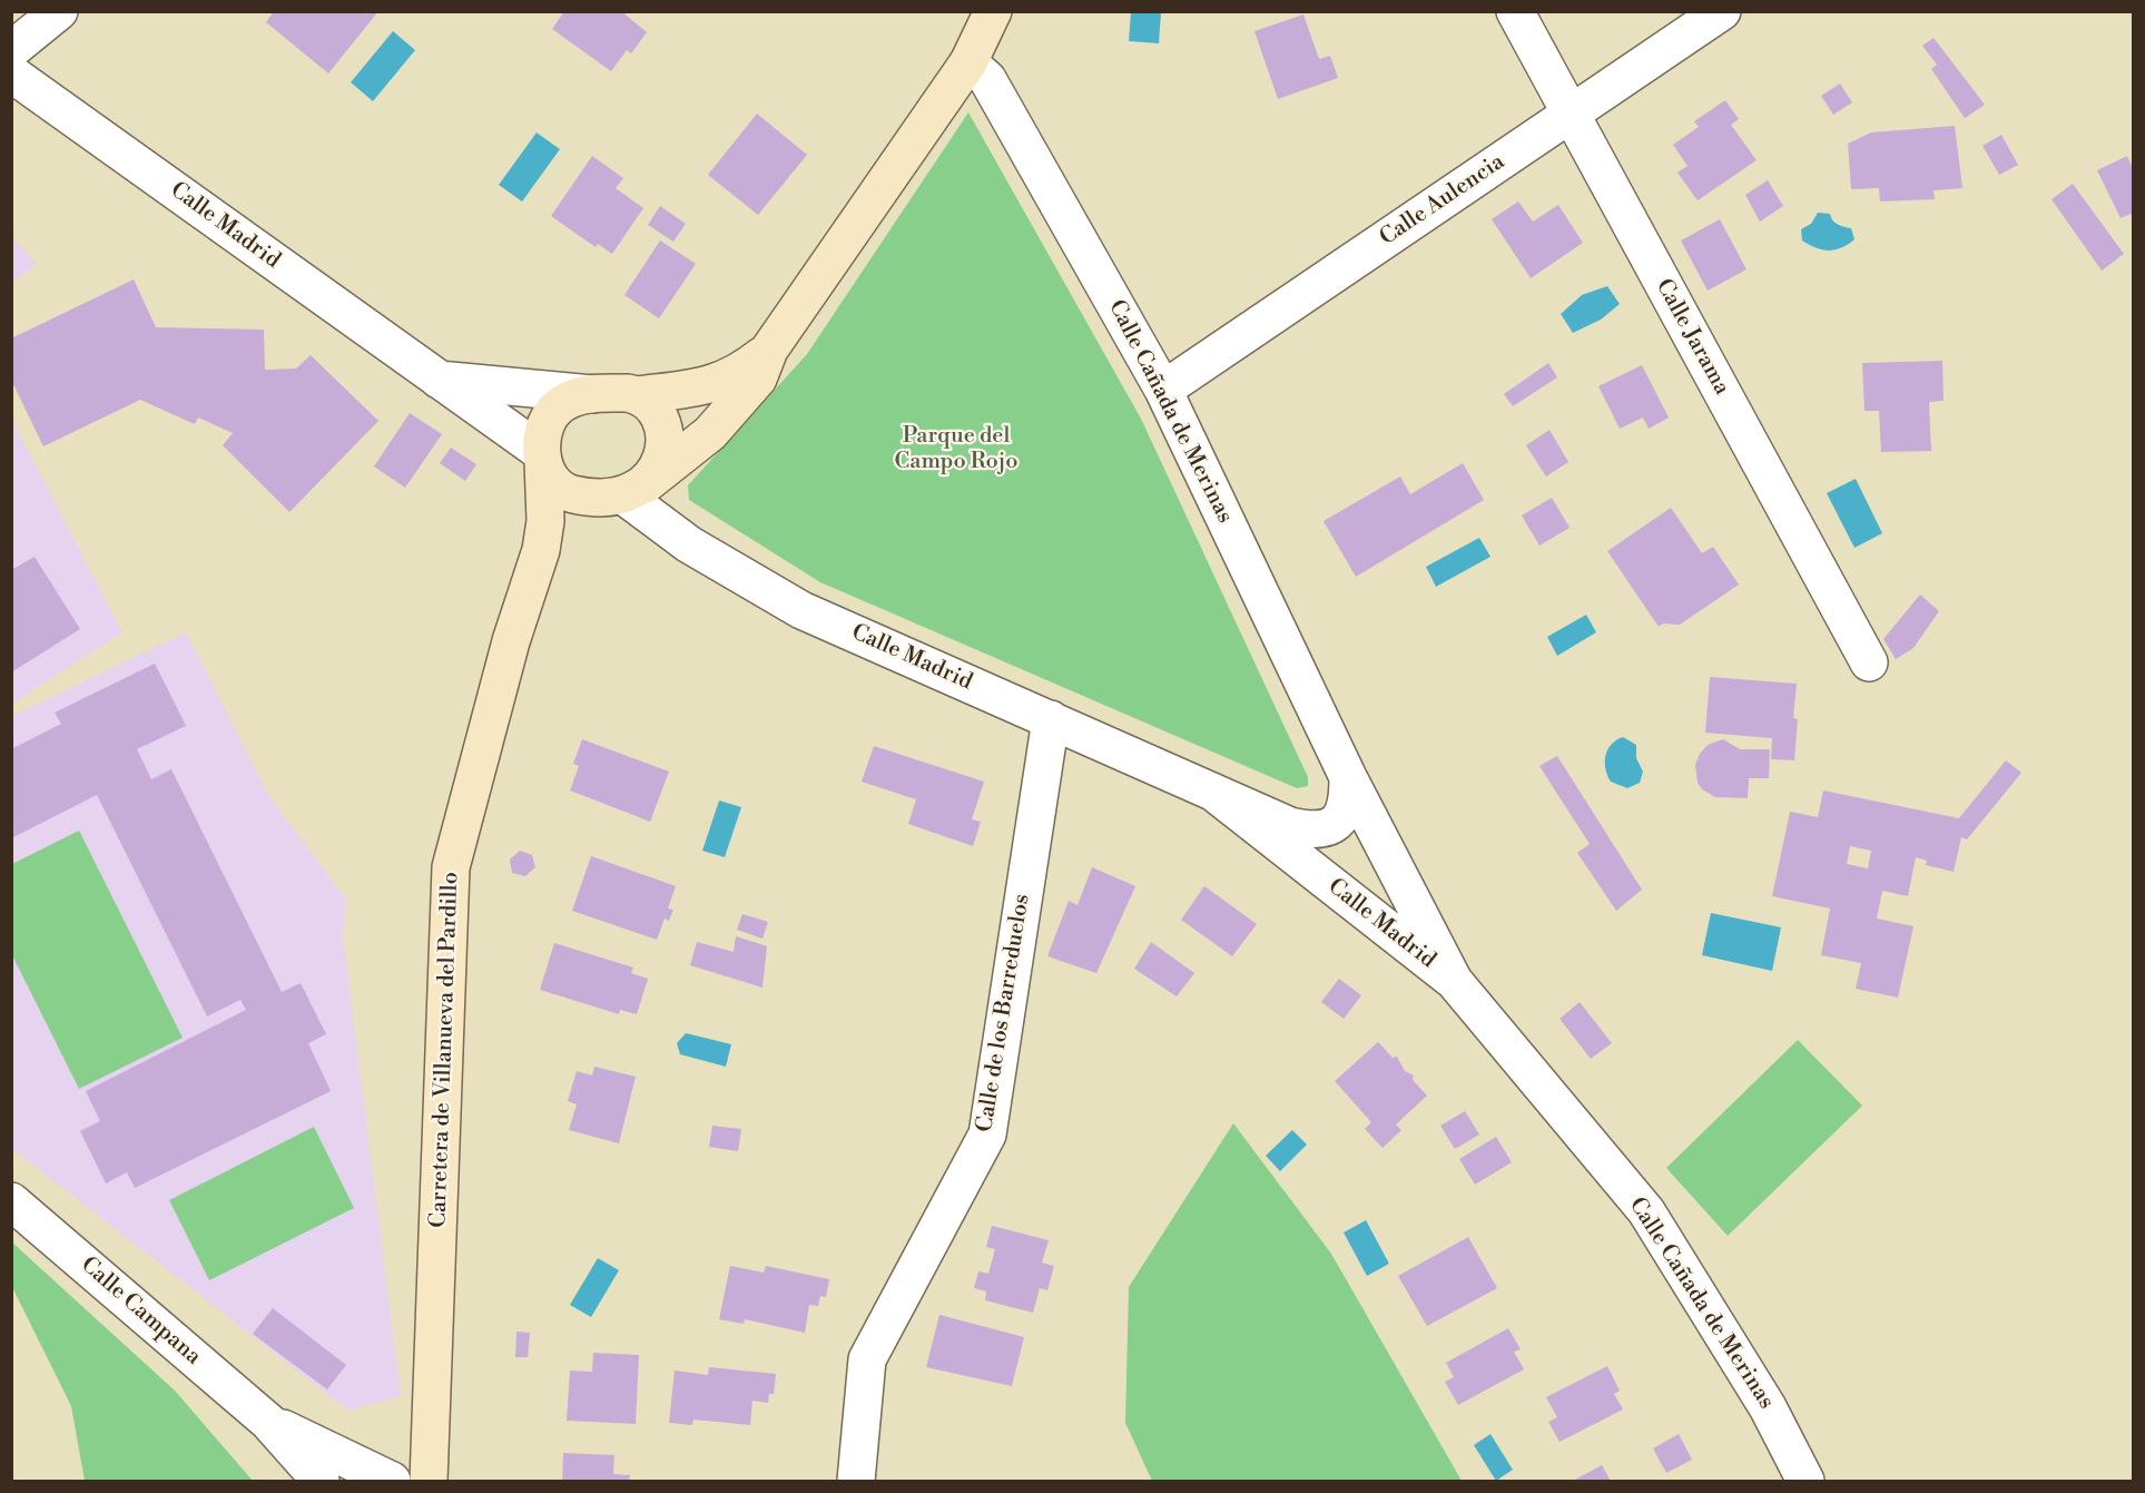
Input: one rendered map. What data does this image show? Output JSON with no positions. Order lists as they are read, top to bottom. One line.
{"streets":{"street":["Calle Aulencia","Calle Madrid","Calle Jarama","Calle Cañada de Merinas","Calle de los Barreduelos","Carretera de Villanueva del Pardillo","Calle Campana"]},"crossings":[["Calle Aulencia","Calle Jarama"],["Calle Aulencia","Calle Cañada de Merinas"],["Calle Madrid","Calle Cañada de Merinas"],["Calle Madrid","Calle de los Barreduelos"],["Calle Madrid","Carretera de Villanueva del Pardillo"]],"parks":["Parque del Campo Rojo"]}
